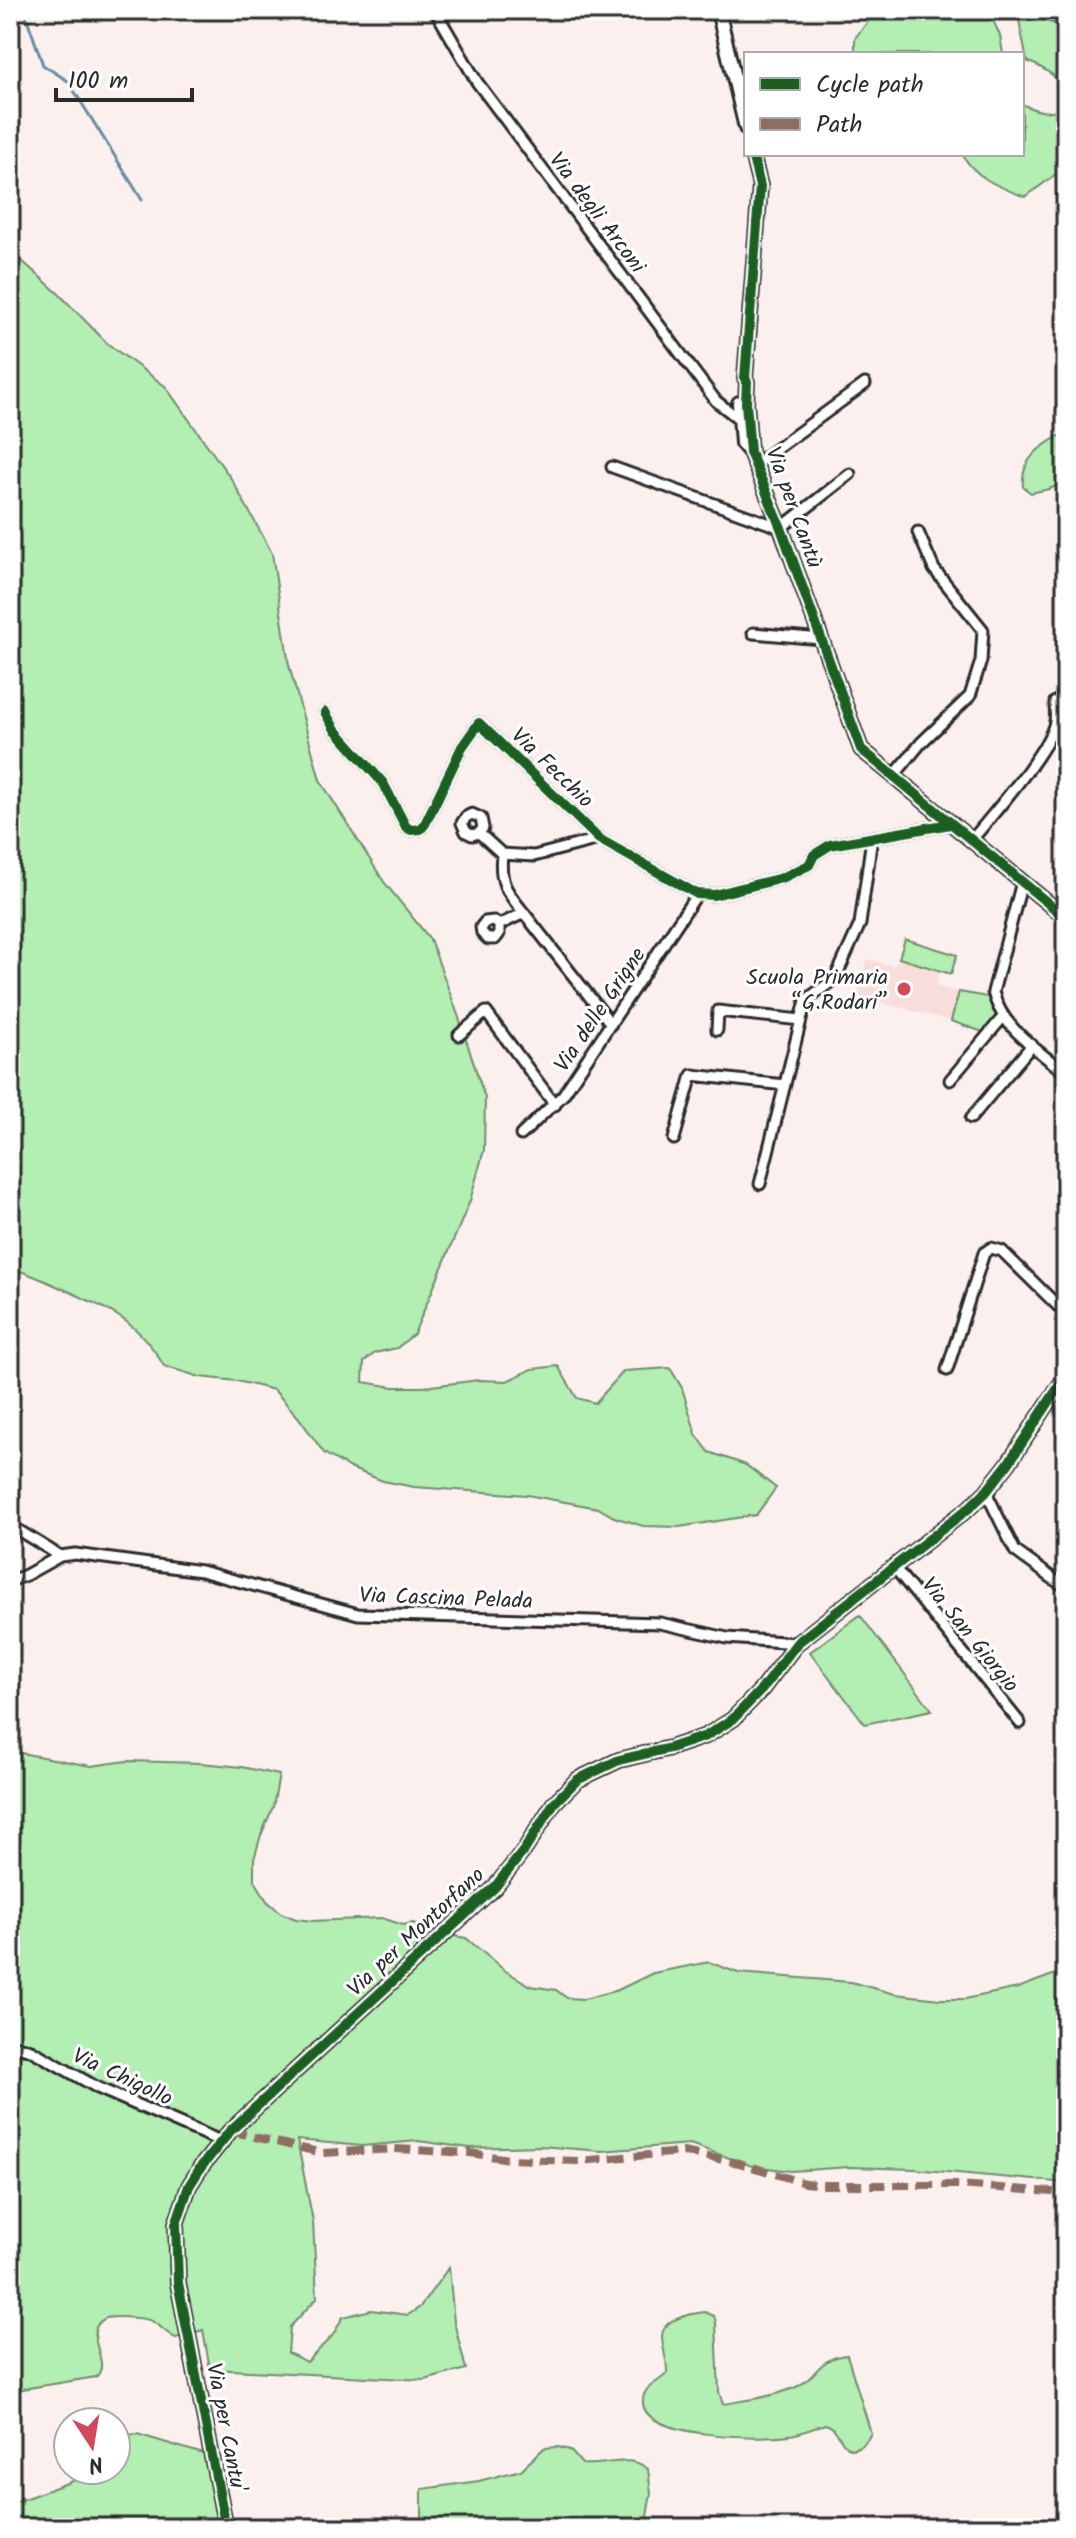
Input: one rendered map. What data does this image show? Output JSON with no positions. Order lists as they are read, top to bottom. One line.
{"streets":{"street":["Via degli Arconi","Via per Cantù","Via Fecchio","Via delle Grigne","Via Cascina Pelada","Via San Giorgio","Via per Montorfano","Via Chigollo","Via per Cantu'"]},"crossings":[["Via degli Arconi","Via per Cantù"],["Via Fecchio","Via delle Grigne"],["Via Cascina Pelada","Via per Montorfano"],["Via San Giorgio","Via per Montorfano"],["Via per Montorfano","Via Chigollo"],["Via per Montorfano","Via per Cantu'"]],"places":["Scuola Primaria “G.Rodari”"],"legend":["Cycle path","Path"],"scale_bar":"100 m","north":"bottom"}
